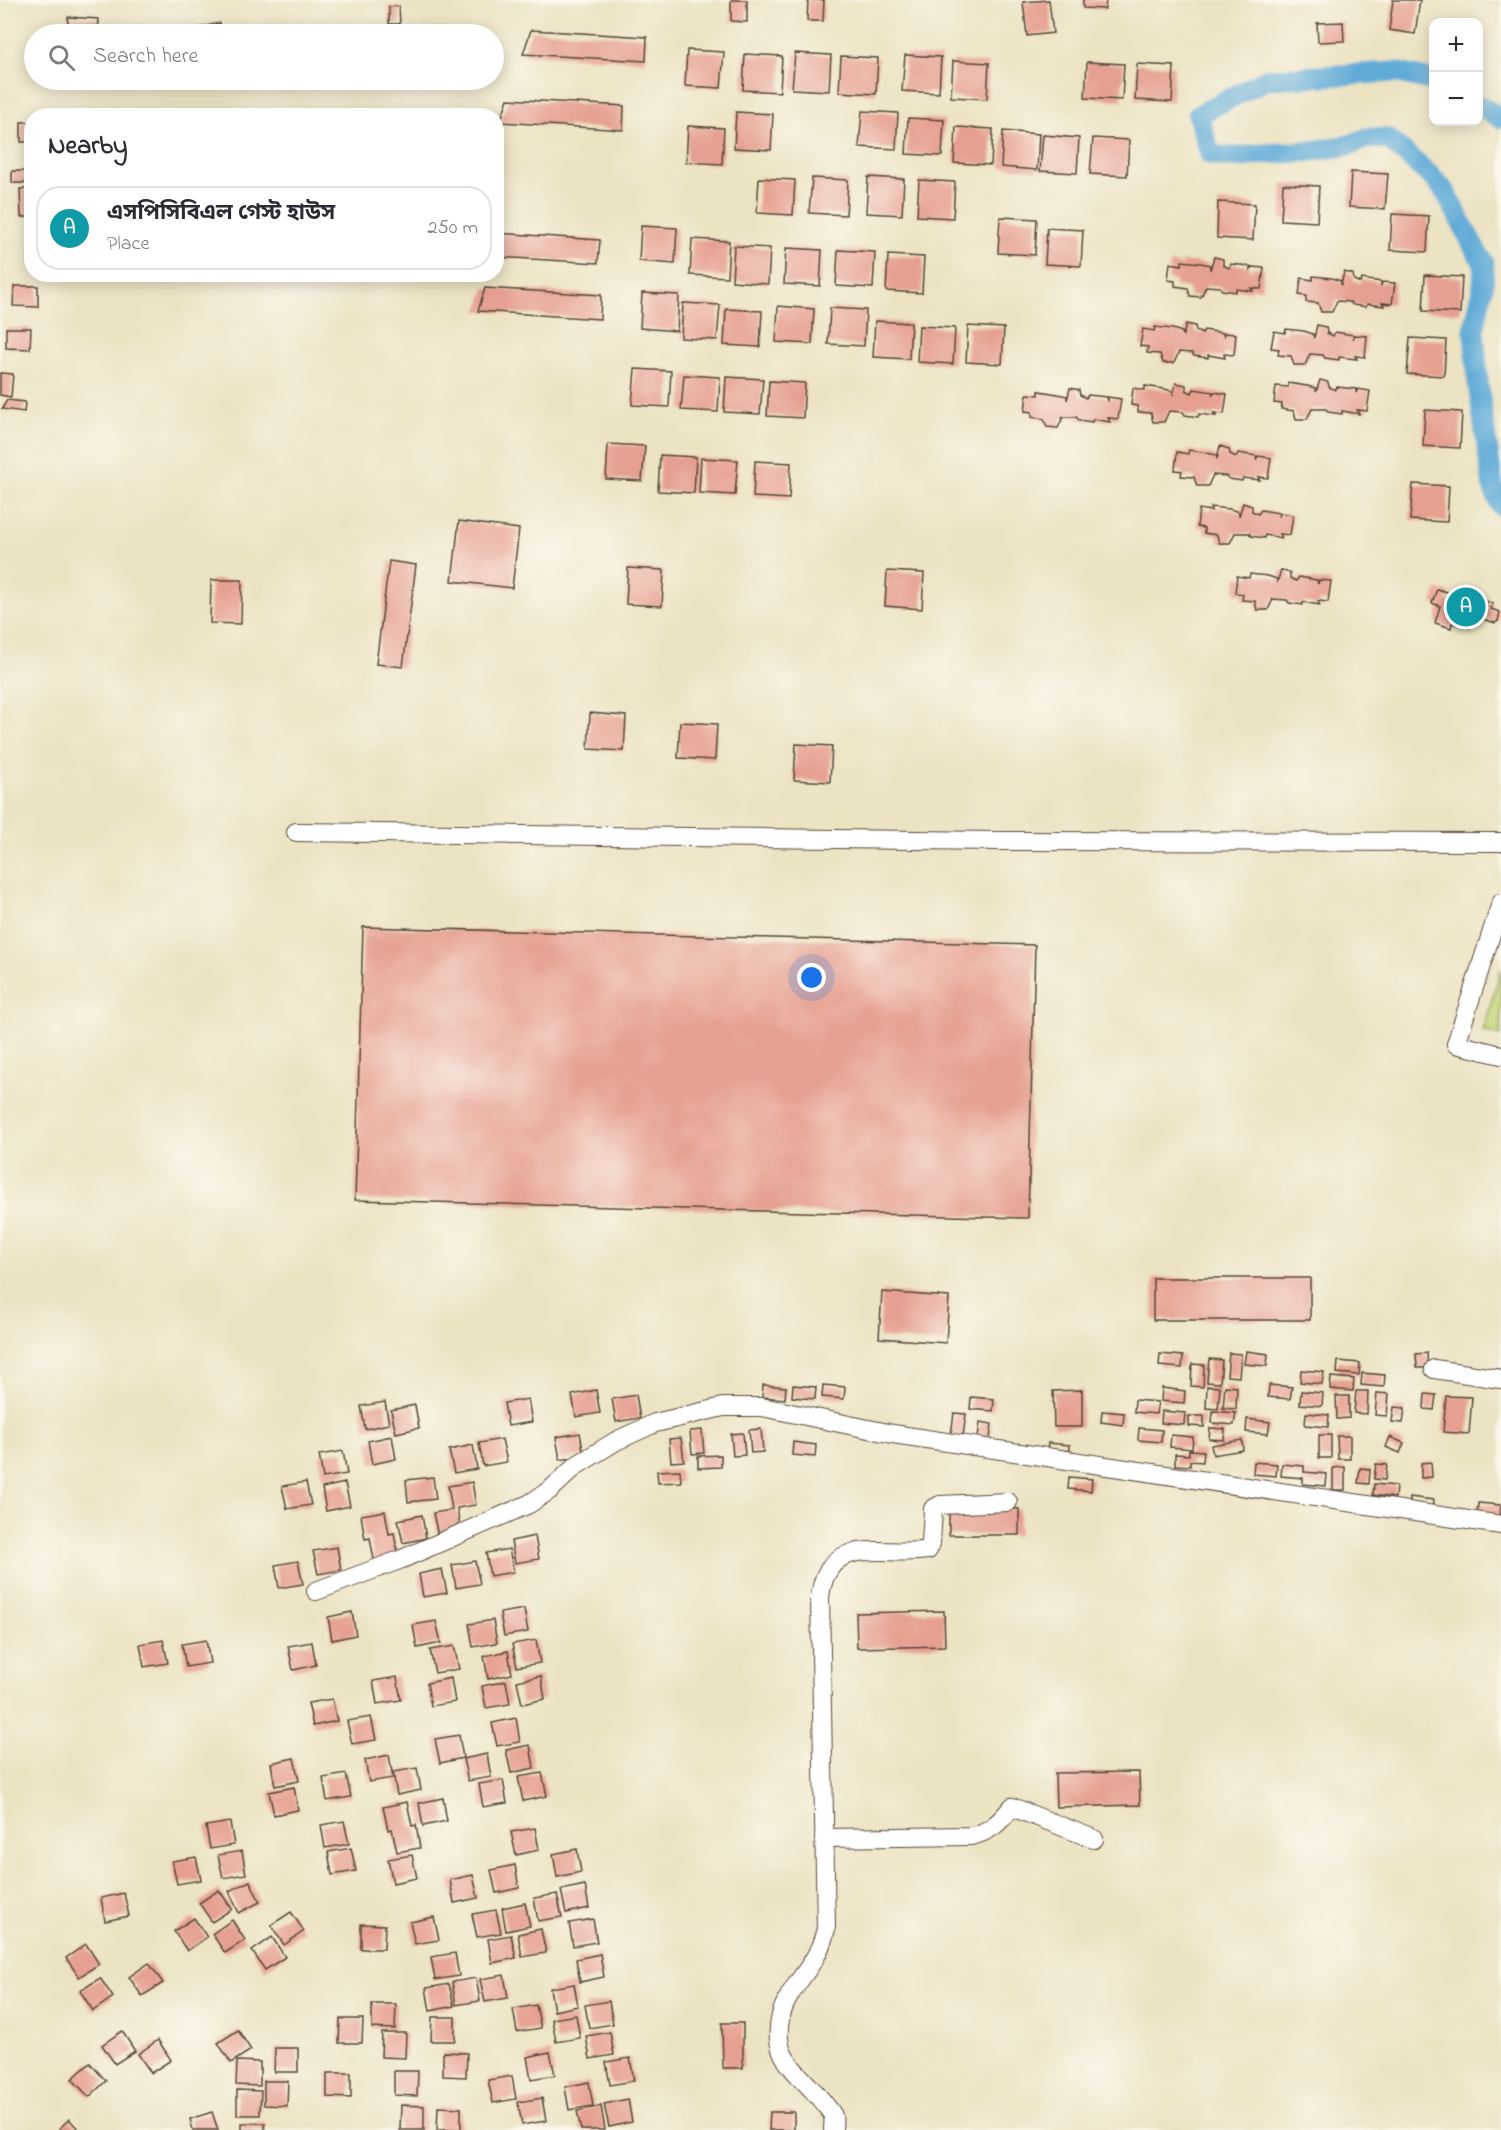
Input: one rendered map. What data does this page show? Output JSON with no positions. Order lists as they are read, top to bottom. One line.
{"page":{"map_buttons":["+","−"],"search":"Search here","heading":"Nearby","list":[{"mark":"A","name":"এসপিসিবিএল গেস্ট হাউস","note":"Place","value":"250 m"}],"pins":"A"}}
